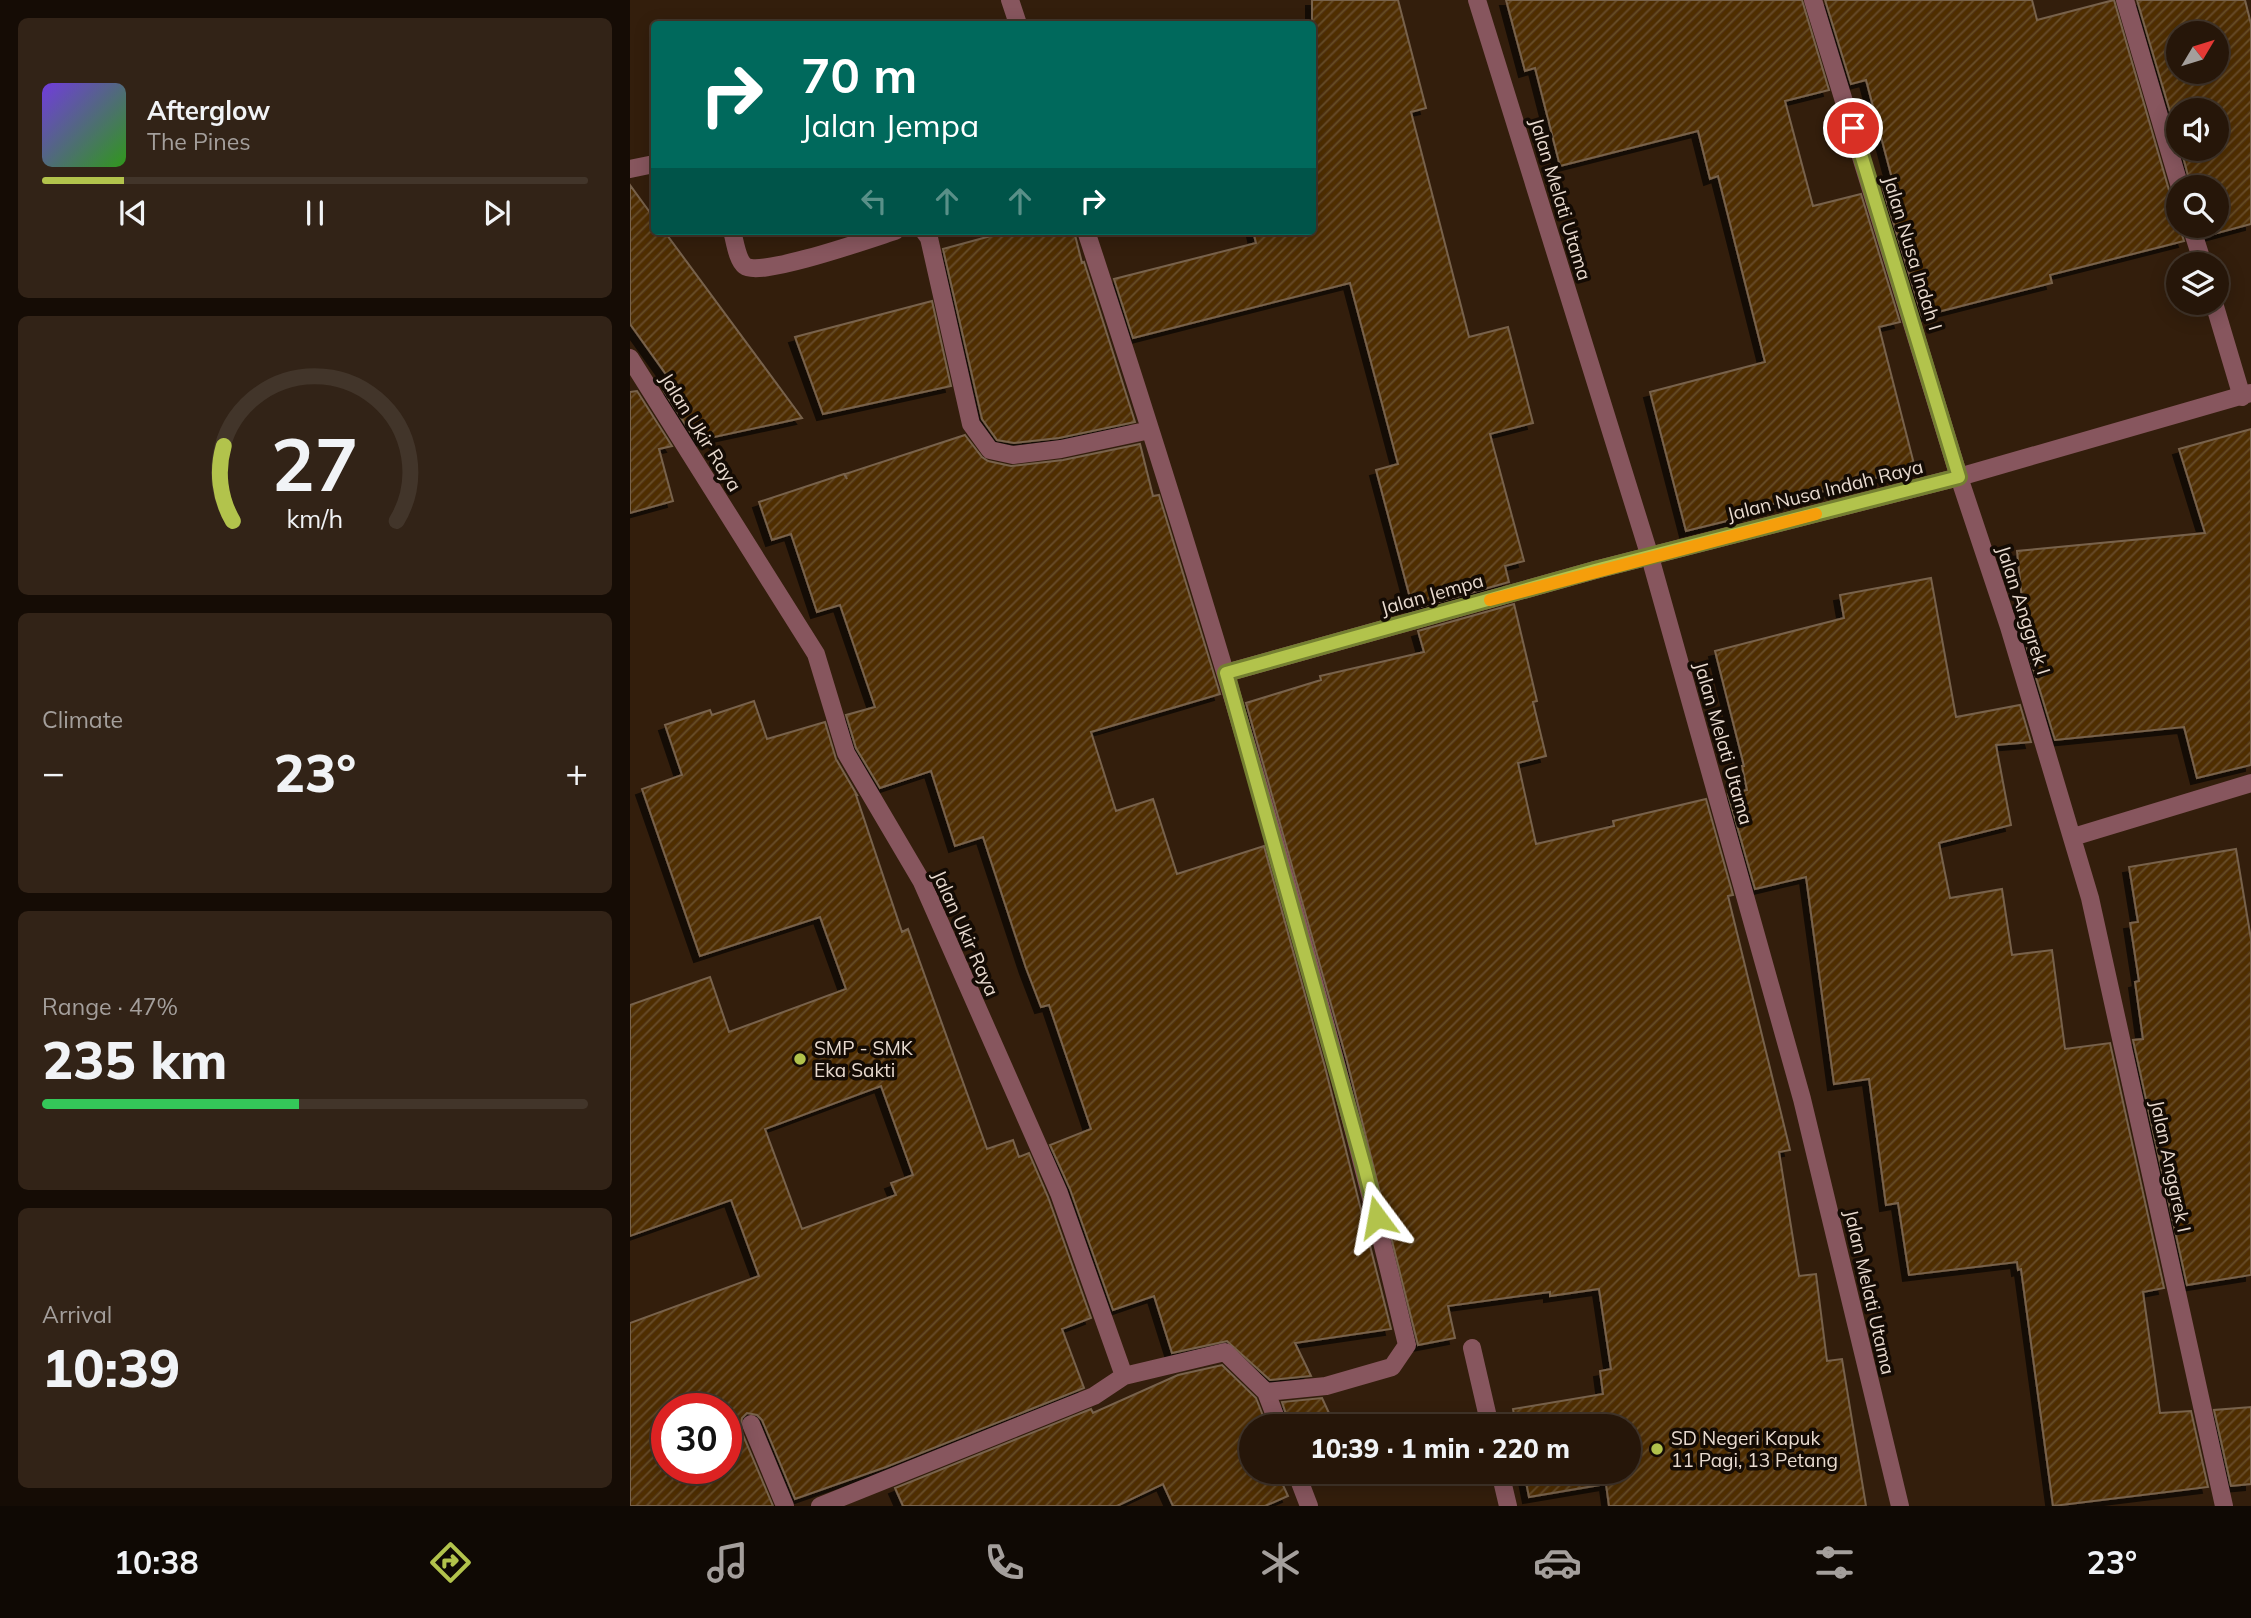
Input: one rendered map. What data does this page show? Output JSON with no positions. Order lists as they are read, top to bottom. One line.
{"streets":{"street":["Jalan Melati Utama","Jalan Nusa Indah I","Jalan Ukir Raya","Jalan Nusa Indah Raya","Jalan Jempa","Jalan Anggrek I"]},"crossings":[["Jalan Melati Utama","Jalan Nusa Indah Raya"],["Jalan Melati Utama","Jalan Jempa"],["Jalan Nusa Indah I","Jalan Nusa Indah Raya"],["Jalan Nusa Indah I","Jalan Anggrek I"],["Jalan Nusa Indah Raya","Jalan Jempa"],["Jalan Nusa Indah Raya","Jalan Anggrek I"]],"places":["SMP - SMK Eka Sakti","SD Negeri Kapuk 11 Pagi, 13 Petang"],"north":"top right","page":{"turn":["70 m","Jalan Jempa"],"song":["Afterglow","The Pines"],"tile":["Climate",["Range · 47%","235 km"],["Arrival","10:39"]],"heat":["−","23°","+"],"limit":"30","trip":"10:39 · 1 min · 220 m","tabs":["10:38","23°"],"gauge":["27","km/h"]}}
